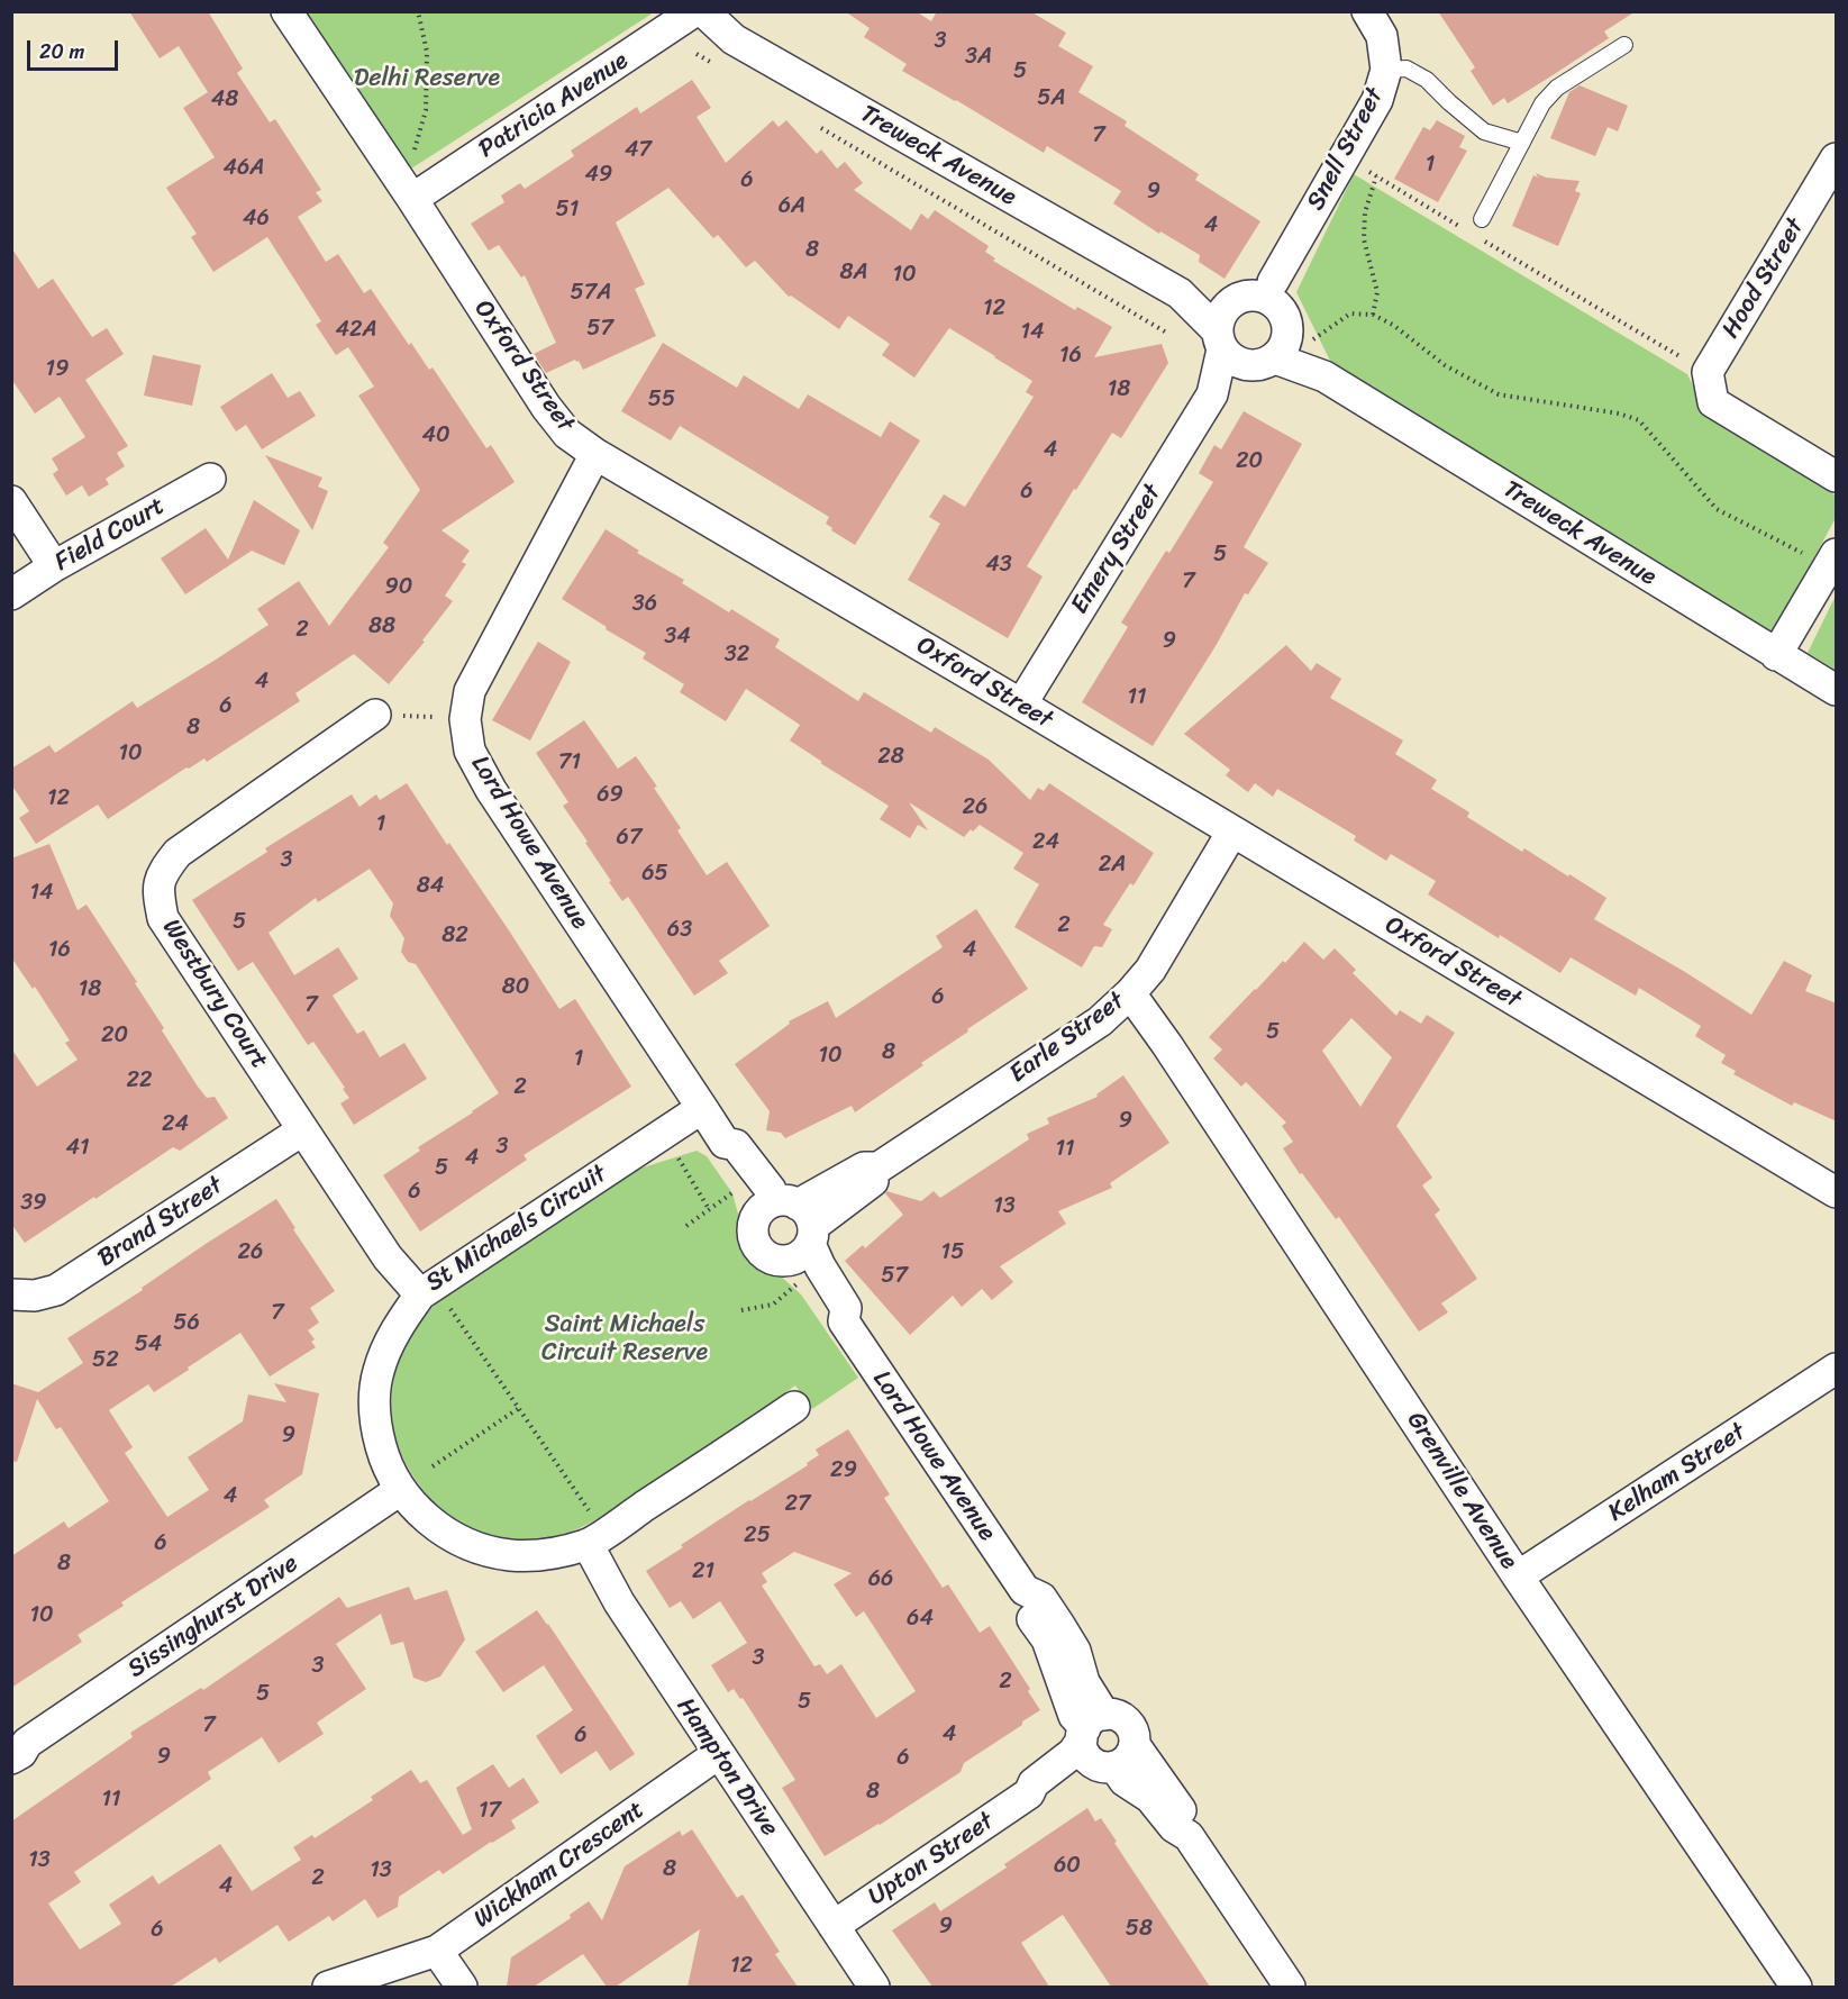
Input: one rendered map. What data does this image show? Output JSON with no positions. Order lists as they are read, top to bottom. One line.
{"streets":{"street":["Patricia Avenue","Snell Street","Treweck Avenue","Hood Street","Oxford Street","Field Court","Emery Street","Lord Howe Avenue","Westbury Court","Earle Street","Brand Street","St Michaels Circuit","Kelham Street","Grenville Avenue","Sissinghurst Drive","Hampton Drive","Upton Street","Wickham Crescent"]},"crossings":[["Patricia Avenue","Oxford Street"],["Treweck Avenue","Emery Street"],["Oxford Street","Emery Street"],["Oxford Street","Lord Howe Avenue"],["Oxford Street","Earle Street"],["Lord Howe Avenue","Earle Street"],["Lord Howe Avenue","St Michaels Circuit"],["Lord Howe Avenue","Upton Street"],["Westbury Court","Brand Street"],["Westbury Court","St Michaels Circuit"],["Earle Street","Grenville Avenue"],["St Michaels Circuit","Sissinghurst Drive"],["St Michaels Circuit","Hampton Drive"],["Kelham Street","Grenville Avenue"],["Hampton Drive","Upton Street"],["Hampton Drive","Wickham Crescent"]],"parks":["Delhi Reserve","Saint Michaels Circuit Reserve"],"house_numbers":["3","3A","5","5A","48","7","47","1","46A","49","6","9","6A","51","46","4","8","8A","10","57A","12","57","42A","14","16","19","18","55","40","4","20","6","5","43","7","90","36","88","2","34","9","32","4","11","6","8","10","28","71","69","12","26","1","67","24","3","2A","65","84","14","5","2","63","82","16","4","80","18","6","7","5","20","8","10","1","22","2","9","24","3","41","11","4","5","6","39","13","26","15","57","7","56","54","52","9","29","4","27","25","6","8","21","66","10","64","3","3","2","5","5","7","4","6","9","6","8","11","17","13","60","8","13","2","4","9","58","6","12"],"scale_bar":"20 m"}
